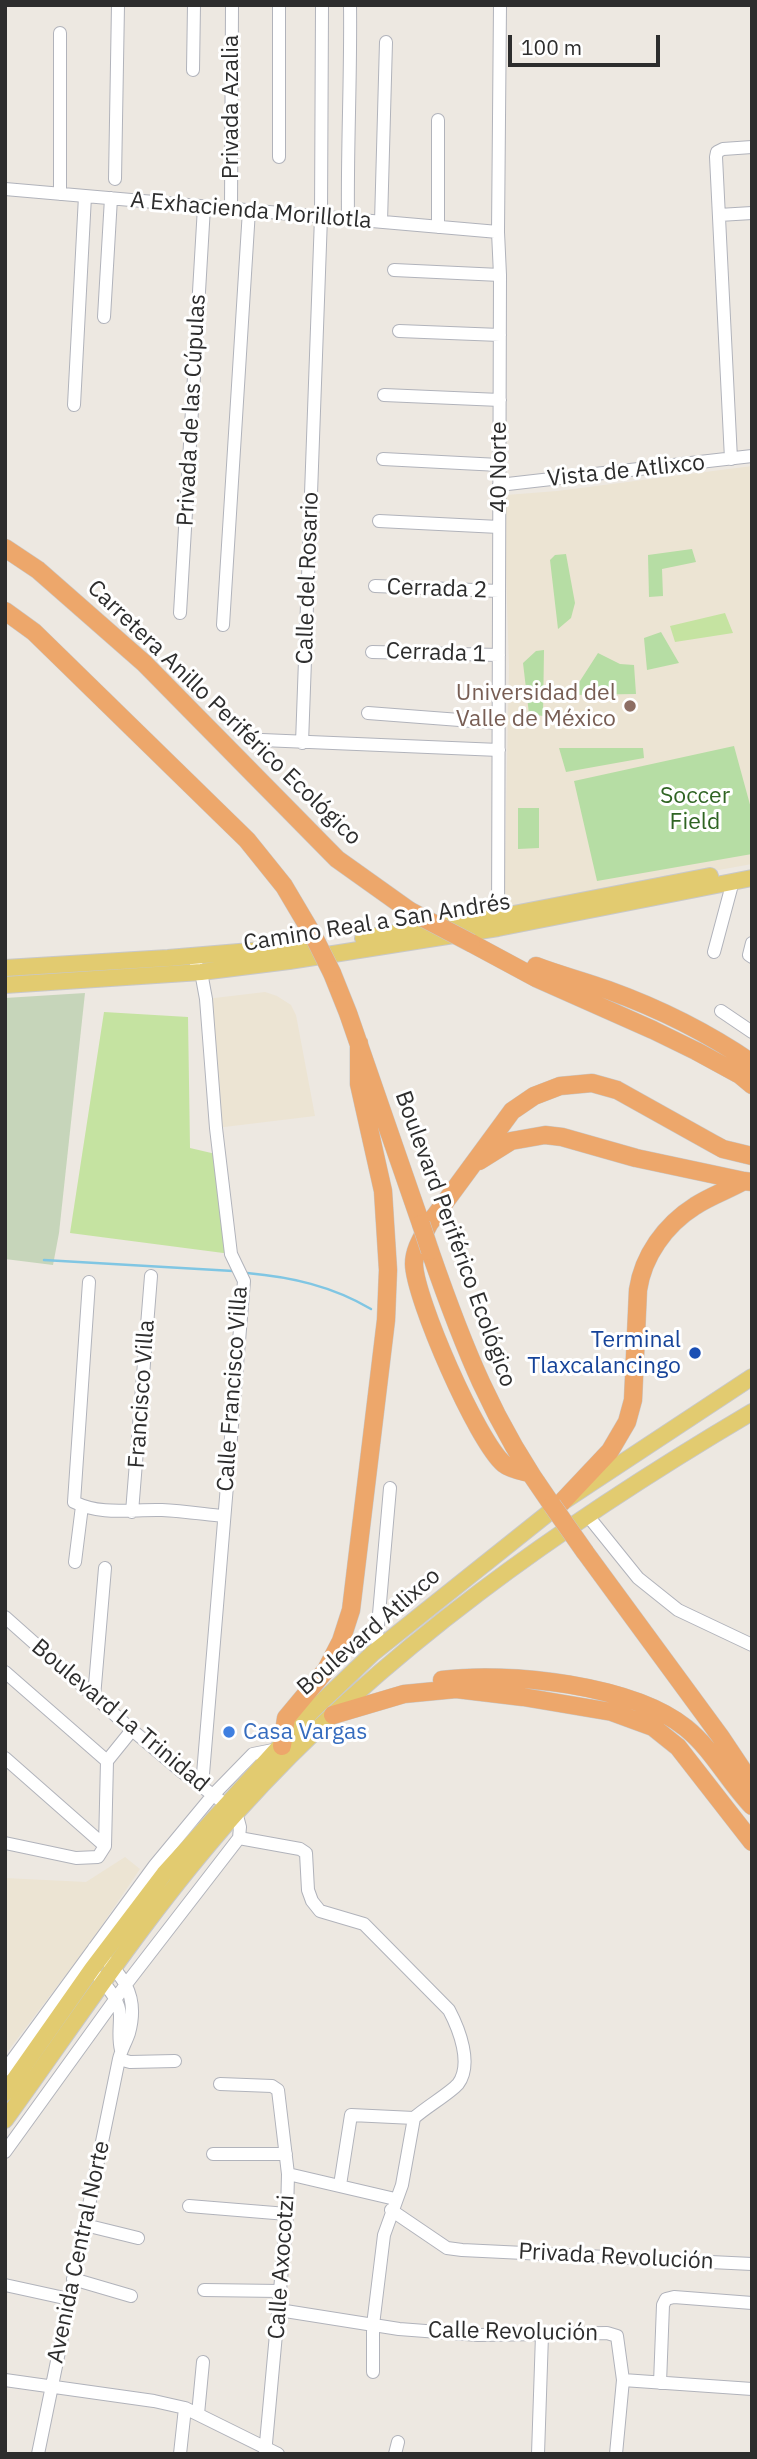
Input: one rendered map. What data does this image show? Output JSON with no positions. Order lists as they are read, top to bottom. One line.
{"streets":{"highway":["Carretera Anillo Periférico Ecológico","Boulevard Periférico Ecológico"],"main road":["Camino Real a San Andrés","Boulevard Atlixco"],"street":["Privada Azalia","A Exhacienda Morillotla","Privada de las Cúpulas","40 Norte","Vista de Atlixco","Calle del Rosario","Cerrada 2","Cerrada 1","Calle Francisco Villa","Francisco Villa","Boulevard La Trinidad","Avenida Central Norte","Privada Revolución","Calle Axocotzi","Calle Revolución"]},"crossings":[["Privada Azalia","A Exhacienda Morillotla"],["A Exhacienda Morillotla","Privada de las Cúpulas"],["A Exhacienda Morillotla","40 Norte"],["A Exhacienda Morillotla","Calle del Rosario"],["40 Norte","Vista de Atlixco"],["40 Norte","Cerrada 2"],["40 Norte","Cerrada 1"],["40 Norte","Camino Real a San Andrés"],["Camino Real a San Andrés","Calle Francisco Villa"],["Calle Francisco Villa","Boulevard La Trinidad"],["Boulevard Atlixco","Boulevard La Trinidad"],["Calle Axocotzi","Calle Revolución"]],"parks":["Soccer Field"],"places":["Universidad del Valle de México","Terminal Tlaxcalancingo","Casa Vargas"],"scale_bar":"100 m"}
